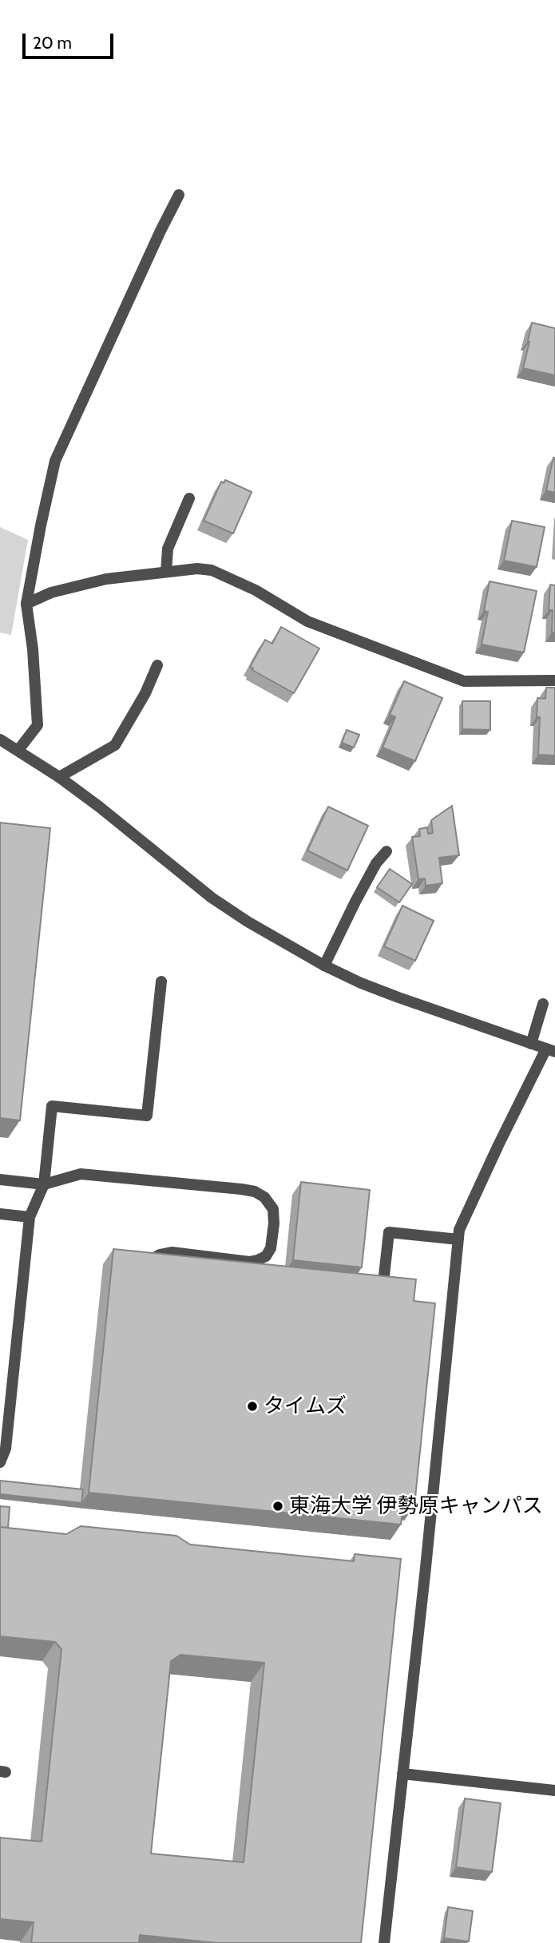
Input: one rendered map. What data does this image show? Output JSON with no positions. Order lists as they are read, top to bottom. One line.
{"places":["タイムズ","東海大学 伊勢原キャンパス"],"scale_bar":"20 m"}
